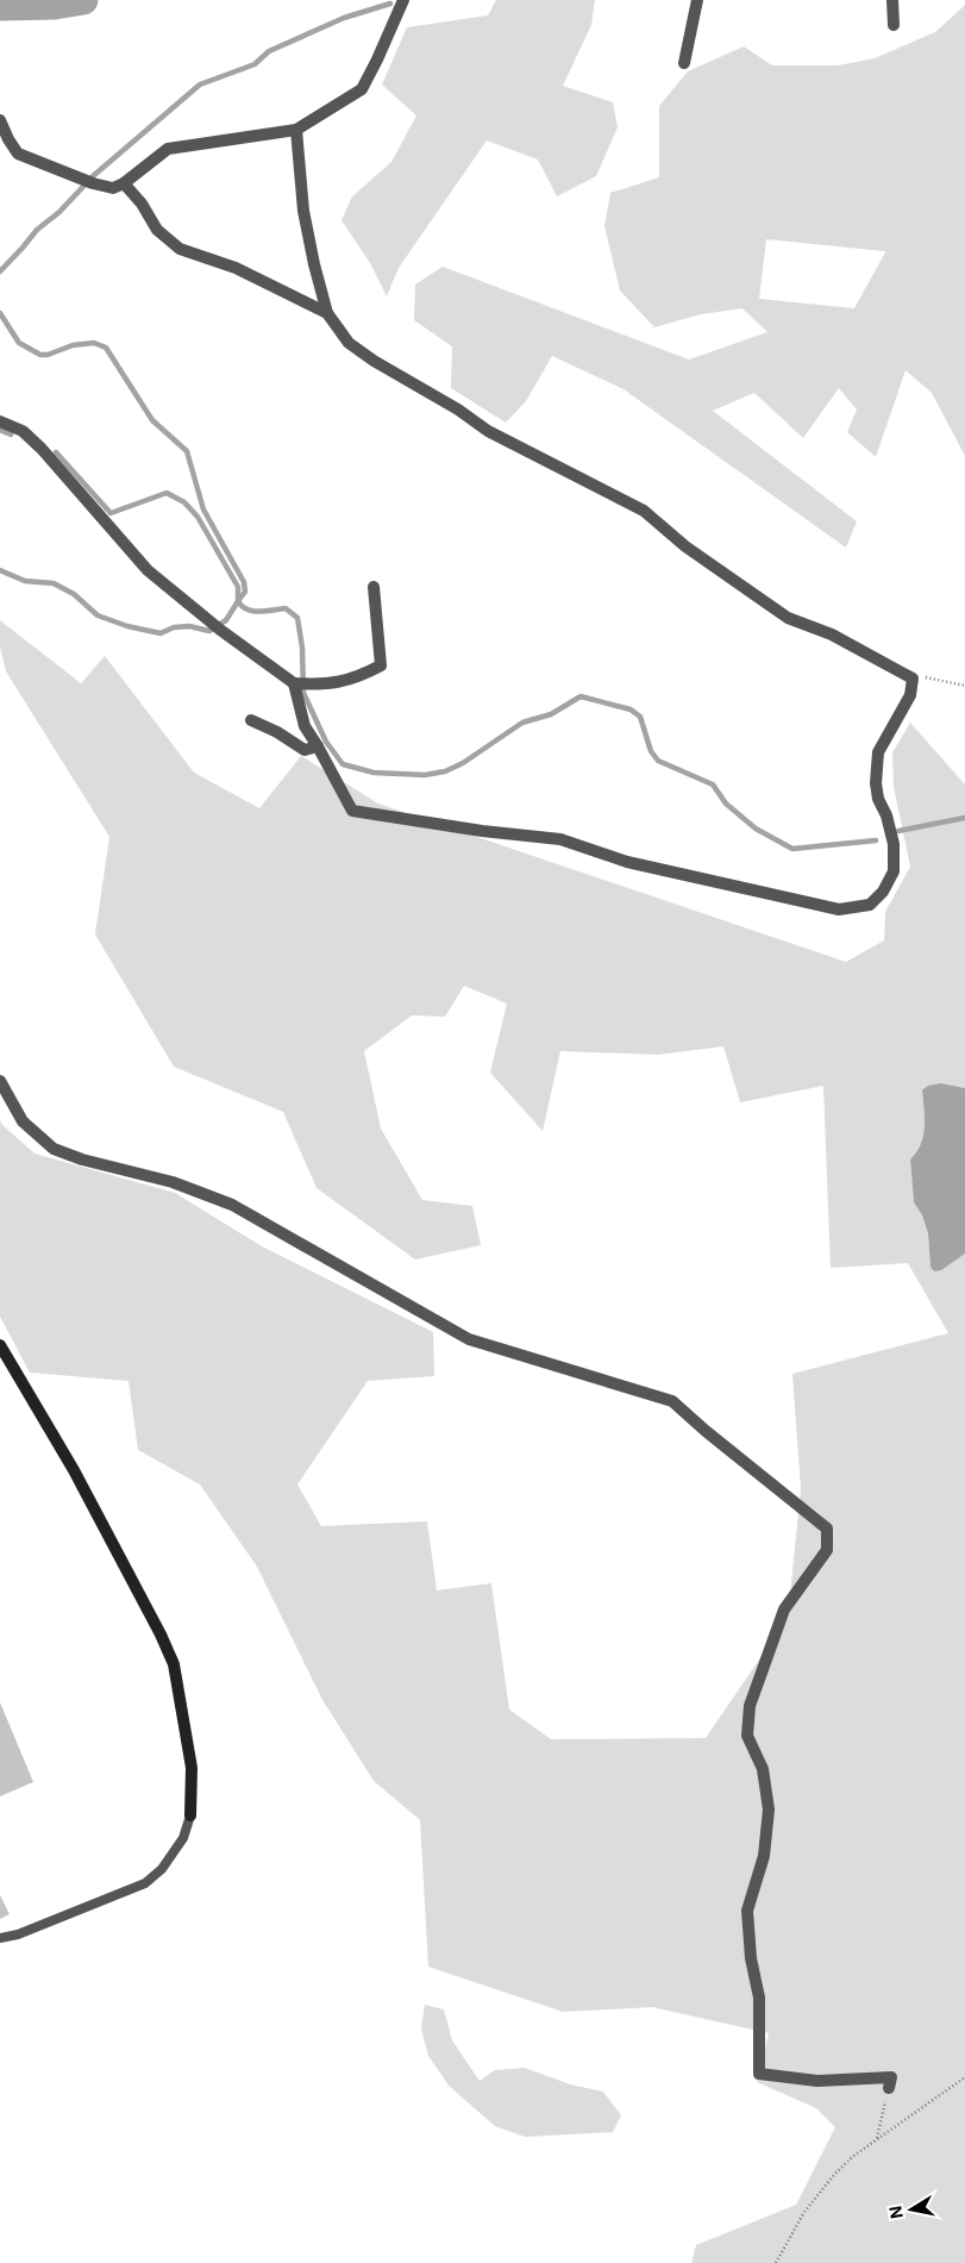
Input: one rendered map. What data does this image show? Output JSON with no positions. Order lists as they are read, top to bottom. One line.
{"north":"left"}
